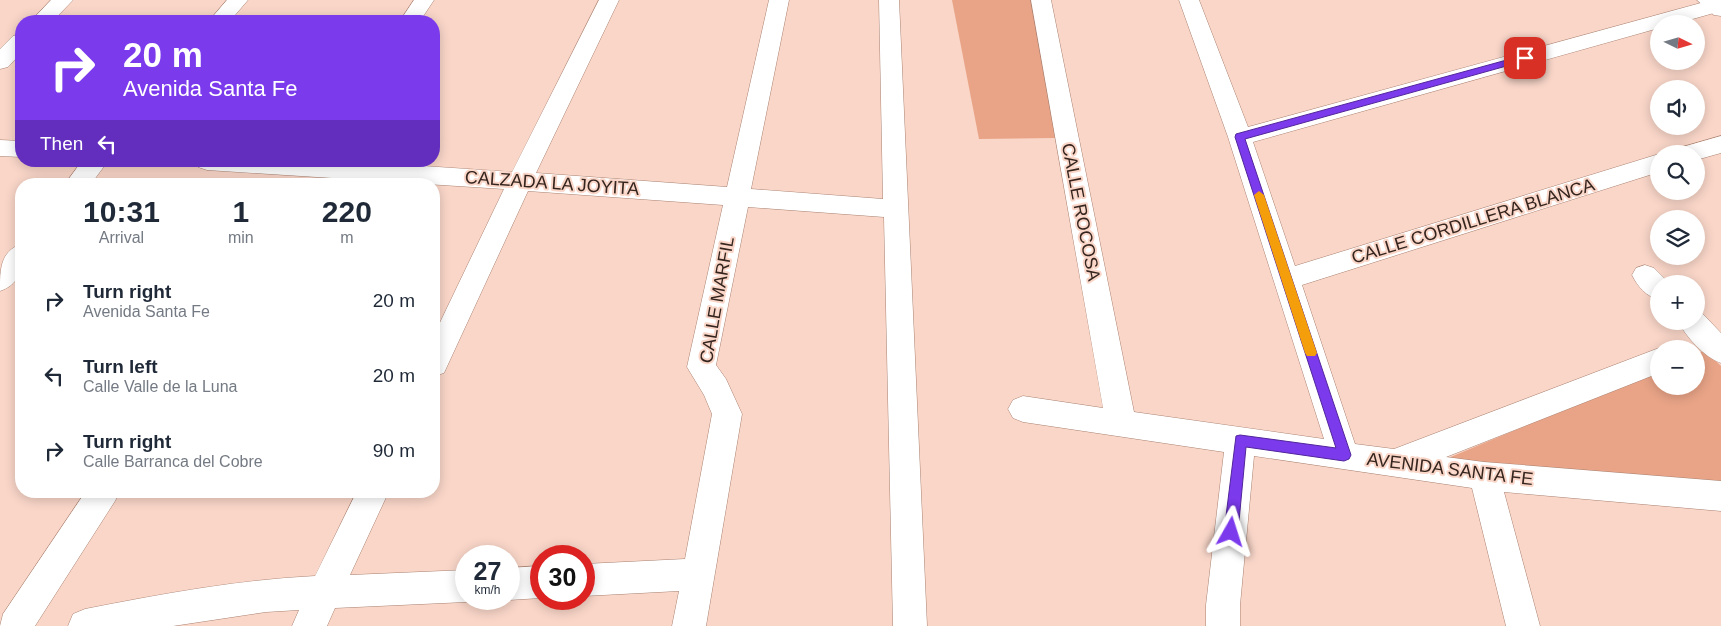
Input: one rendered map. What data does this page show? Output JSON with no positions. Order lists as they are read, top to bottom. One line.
{"streets":{"street":["CALZADA LA JOYITA","CALLE ROCOSA","CALLE CORDILLERA BLANCA","CALLE MARFIL","AVENIDA SANTA FE"]},"crossings":[["CALZADA LA JOYITA","CALLE MARFIL"],["CALLE ROCOSA","AVENIDA SANTA FE"]],"north":"right","page":{"map_buttons":["+","−"],"turn":["20 m","Avenida Santa Fe"],"then":"Then","eta":["10:31","Arrival","1","min","220","m"],"list":[{"name":"Turn right","note":"Avenida Santa Fe","value":"20 m"},{"name":"Turn left","note":"Calle Valle de la Luna","value":"20 m"},{"name":"Turn right","note":"Calle Barranca del Cobre","value":"90 m"}],"speed":"27 km/h","limit":"30"}}
